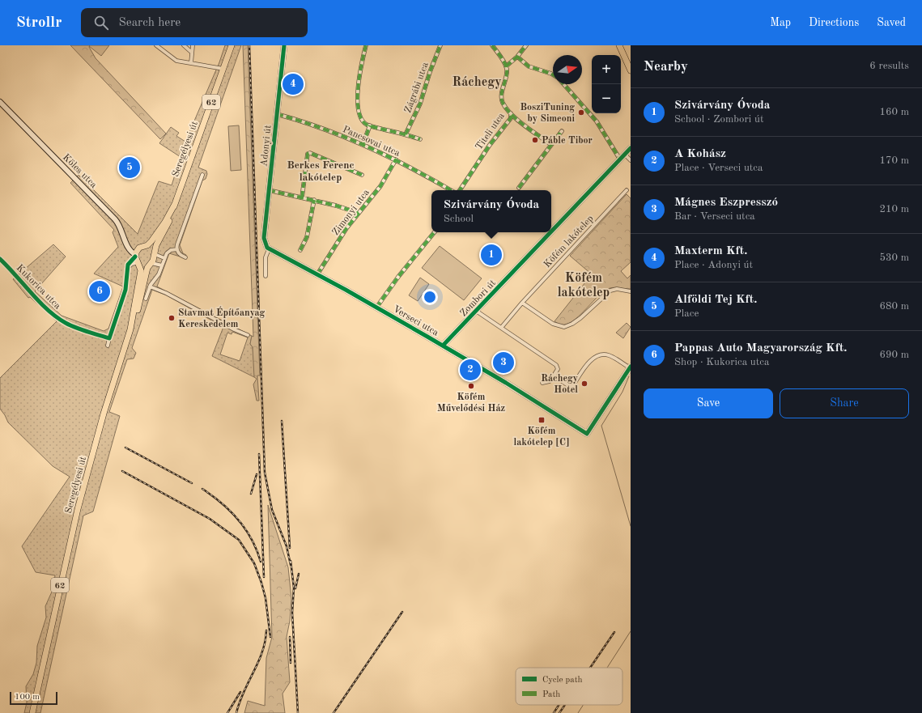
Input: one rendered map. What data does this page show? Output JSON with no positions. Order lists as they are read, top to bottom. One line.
{"streets":{"main road":["62","Seregélyesi út"],"street":["Zágrábi utca","Titeli utca","Pancsovai utca","Adonyi út","Köles utca","Zimonyi utca","Köfém lakótelep","Kukorica utca","Zombori út","Verseci utca"]},"crossings":[["Pancsovai utca","Adonyi út"],["Pancsovai utca","Zimonyi utca"],["Adonyi út","Verseci utca"],["Seregélyesi út","Köles utca"],["Zimonyi utca","Verseci utca"],["Zombori út","Verseci utca"]],"districts":["Ráchegy","Berkes Ferenc lakótelep","Köfém lakótelep"],"places":{"other":["BosziTuning by Simeoni","Páble Tibor","Stavmat Építőanyag Kereskedelem","Ráchegy Hotel","Köfém Művelődési Ház"],"transit":["Köfém lakótelep [C]"]},"legend":["Cycle path","Path"],"scale_bar":"100 m","north":"right","page":{"header":"Strollr","search":"Search here","nav":["Map","Directions","Saved"],"heading":["Nearby","6 results"],"map_buttons":["+","−"],"pins":["4","5","1","6","3","2"],"list":[{"mark":"1","name":"Szivárvány Óvoda","note":"School · Zombori út","value":"160 m"},{"mark":"2","name":"A Kohász","note":"Place · Verseci utca","value":"170 m"},{"mark":"3","name":"Mágnes Eszpresszó","note":"Bar · Verseci utca","value":"210 m"},{"mark":"4","name":"Maxterm Kft.","note":"Place · Adonyi út","value":"530 m"},{"mark":"5","name":"Alföldi Tej Kft.","note":"Place","value":"680 m"},{"mark":"6","name":"Pappas Auto Magyarország Kft.","note":"Shop · Kukorica utca","value":"690 m"}],"popup":["Szivárvány Óvoda","School"],"buttons":["Save","Share"],"scale":"100 m"}}
